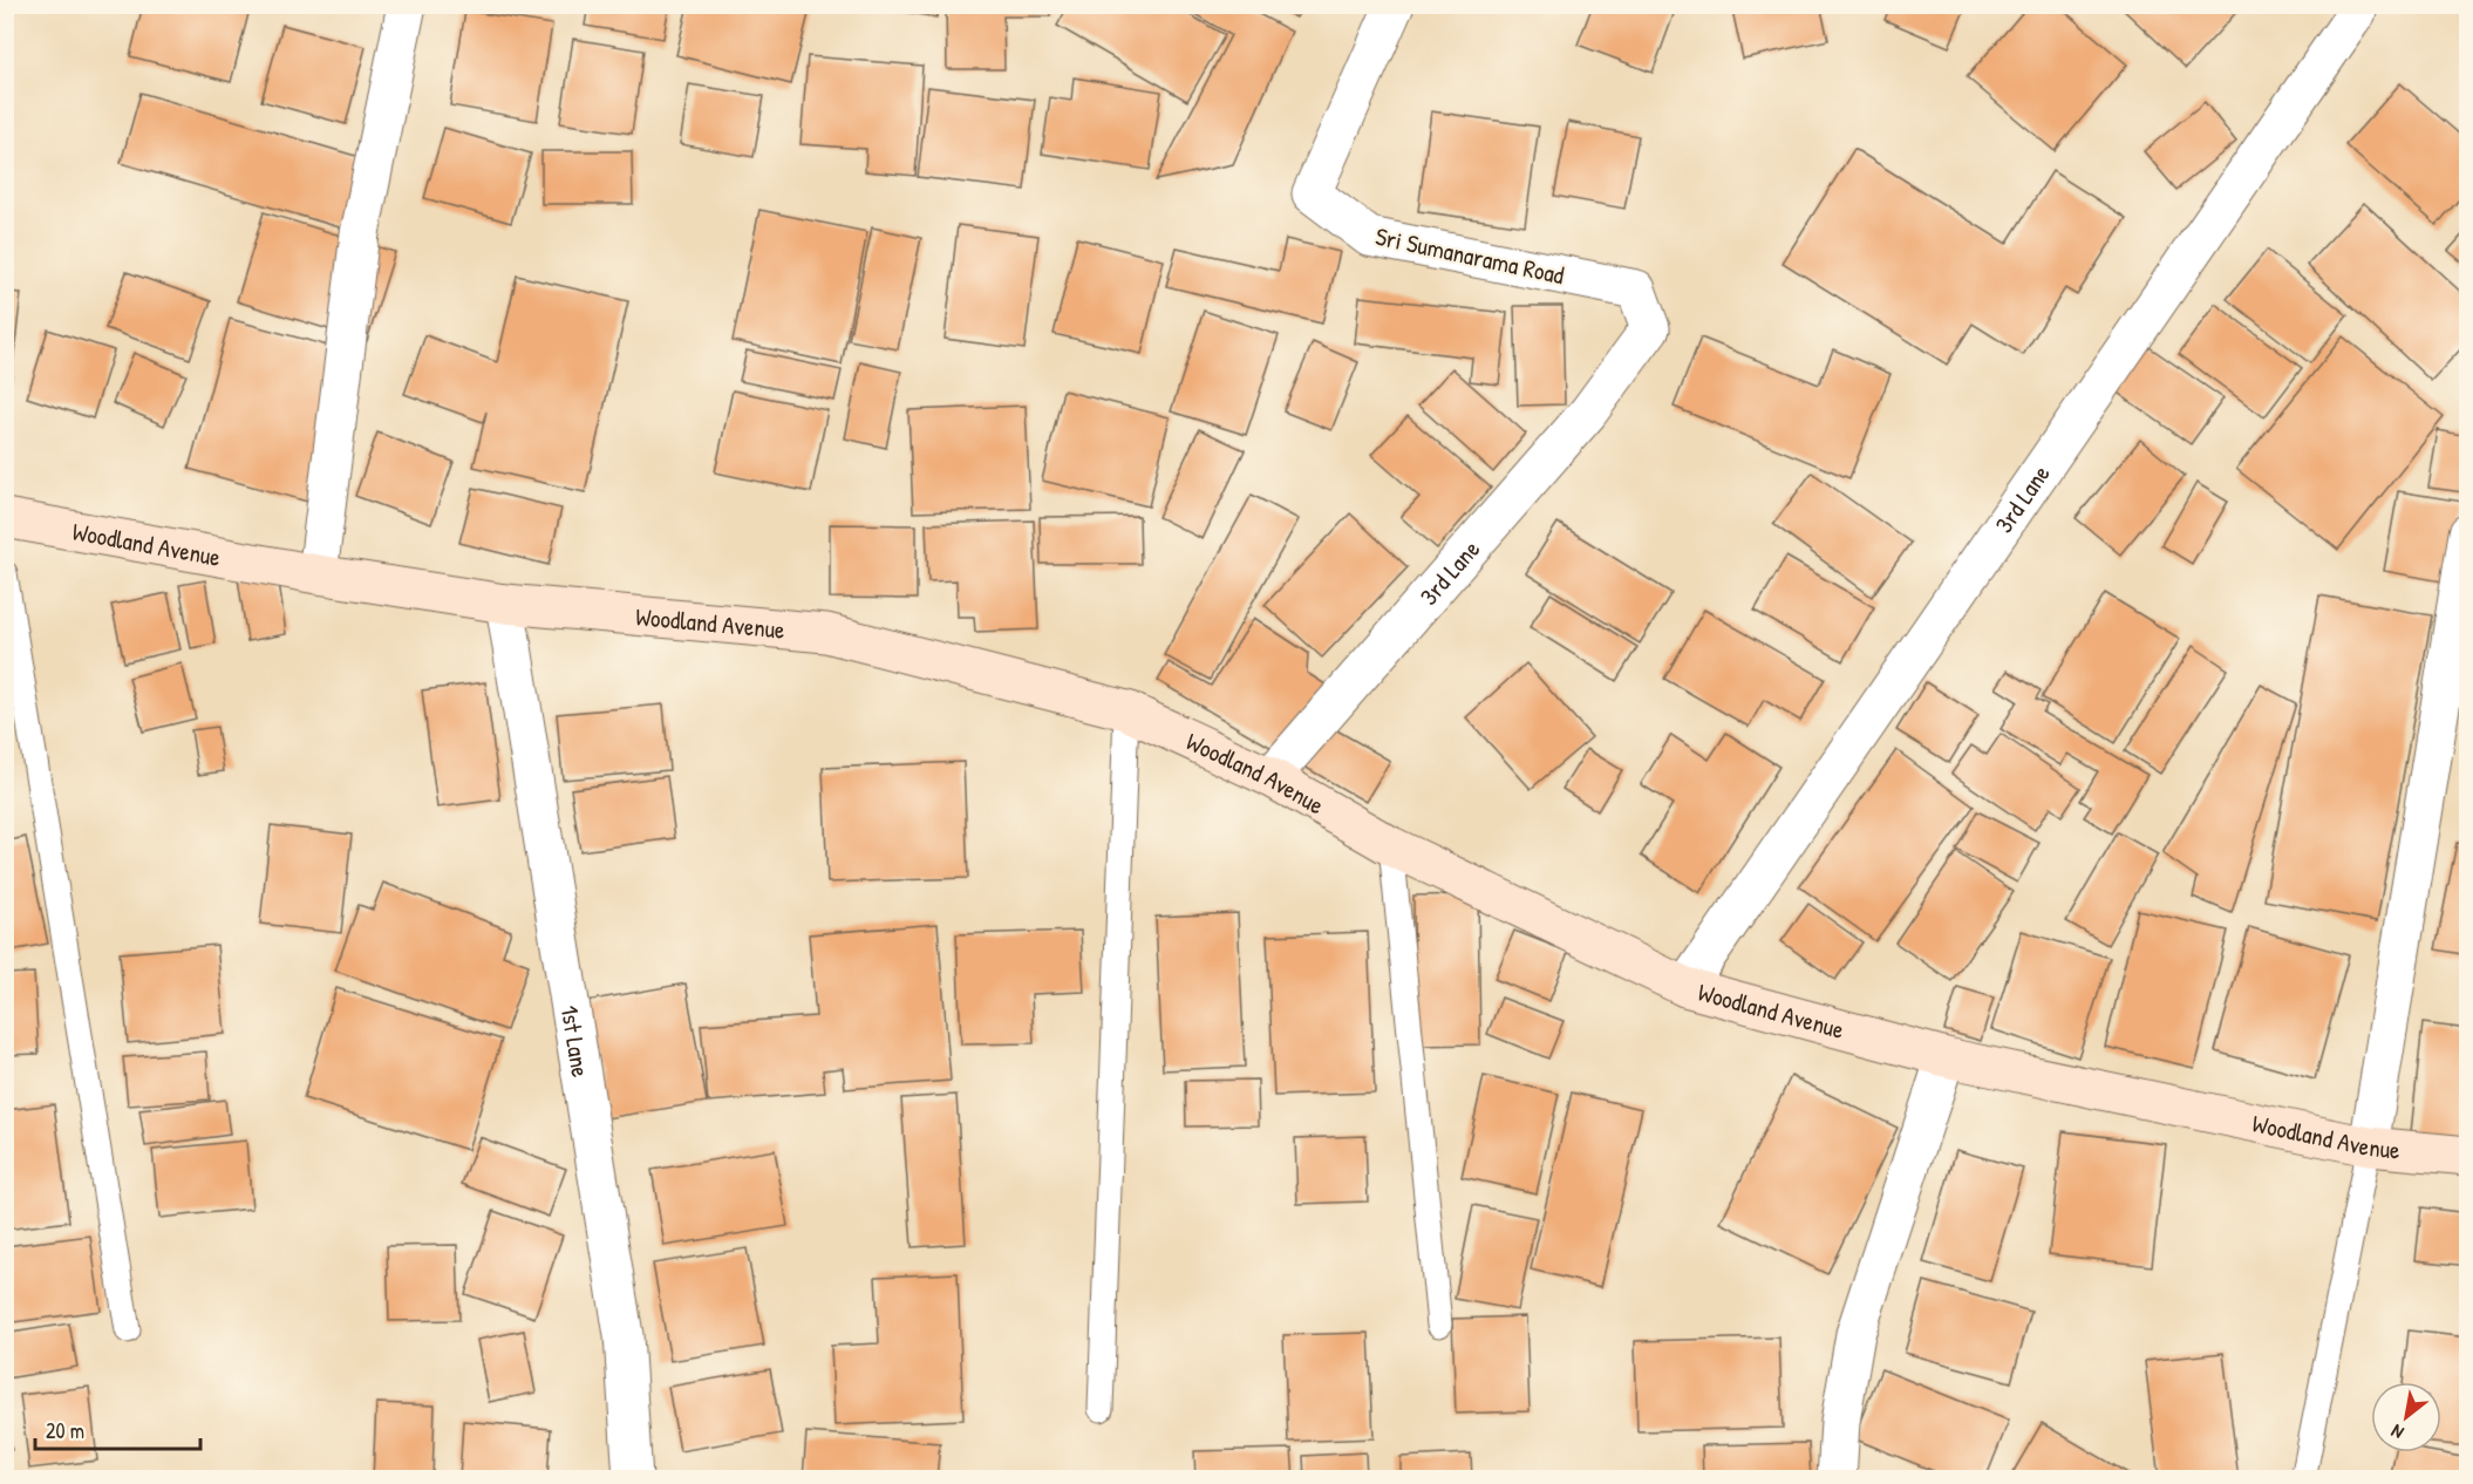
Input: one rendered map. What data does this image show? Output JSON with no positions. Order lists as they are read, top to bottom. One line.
{"streets":{"street":["Sri Sumanarama Road","3rd Lane","Woodland Avenue","1st Lane"]},"crossings":[["Sri Sumanarama Road","3rd Lane"],["3rd Lane","Woodland Avenue"],["Woodland Avenue","1st Lane"]],"scale_bar":"20 m","north":"bottom left"}
